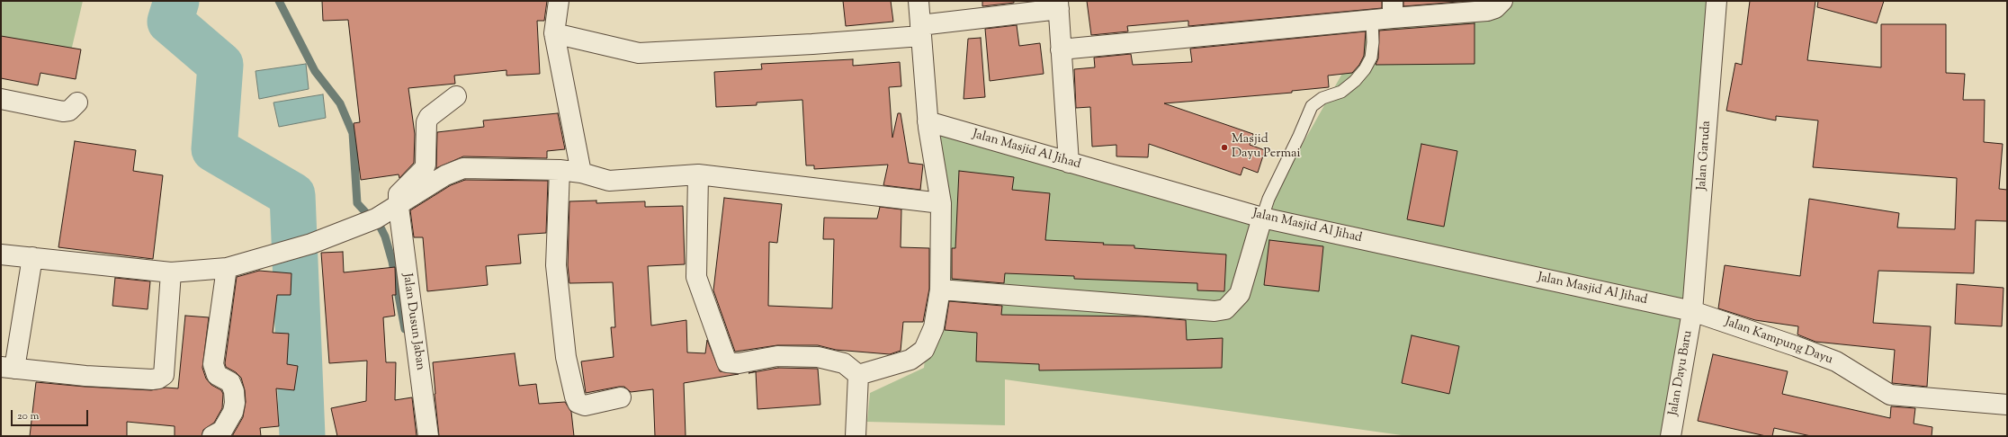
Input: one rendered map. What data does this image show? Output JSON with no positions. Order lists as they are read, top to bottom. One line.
{"streets":{"street":["Jalan Masjid Al Jihad","Jalan Garuda","Jalan Dusun Jaban","Jalan Kampung Dayu","Jalan Dayu Baru"]},"crossings":[["Jalan Masjid Al Jihad","Jalan Garuda"],["Jalan Masjid Al Jihad","Jalan Kampung Dayu"],["Jalan Masjid Al Jihad","Jalan Dayu Baru"],["Jalan Garuda","Jalan Kampung Dayu"],["Jalan Garuda","Jalan Dayu Baru"],["Jalan Kampung Dayu","Jalan Dayu Baru"]],"places":["Masjid Dayu Permai"],"scale_bar":"20 m"}
